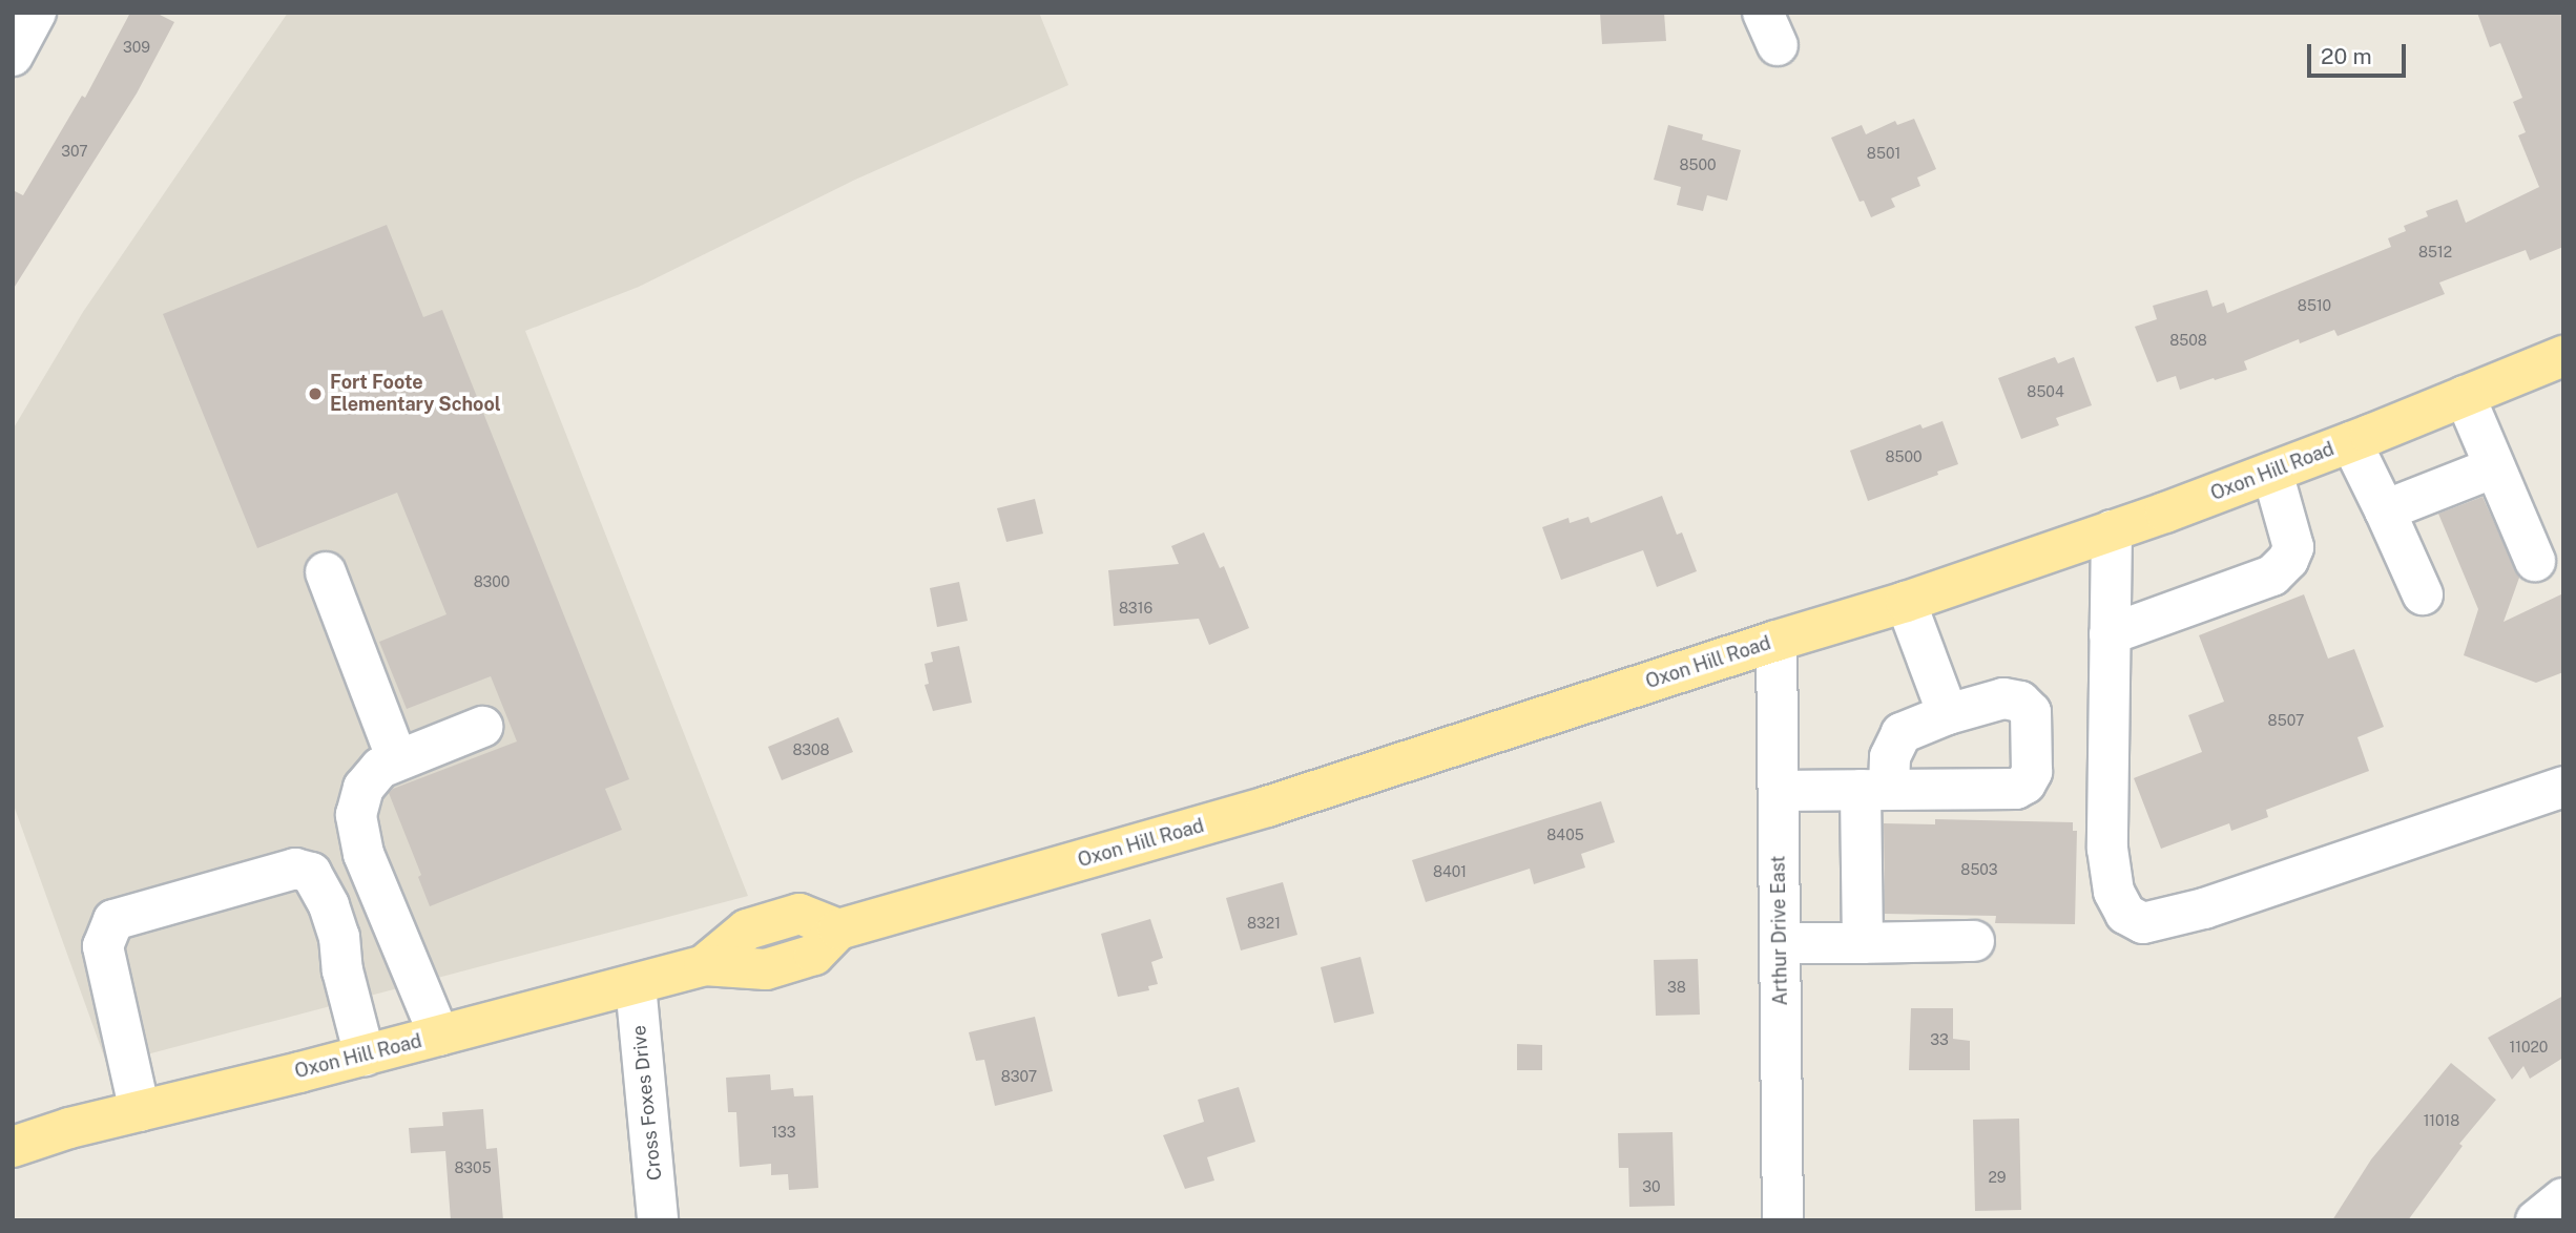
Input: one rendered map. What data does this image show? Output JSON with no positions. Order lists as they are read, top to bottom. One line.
{"streets":{"main road":["Oxon Hill Road"],"street":["Arthur Drive East","Cross Foxes Drive"]},"crossings":[["Oxon Hill Road","Arthur Drive East"],["Oxon Hill Road","Cross Foxes Drive"]],"places":["Fort Foote Elementary School"],"house_numbers":["309","307","8501","8500","8512","8510","8508","8504","8500","8300","8316","8507","8308","8405","8503","8401","8321","38","33","11020","8307","11018","133","8305","29","30"],"scale_bar":"20 m"}
